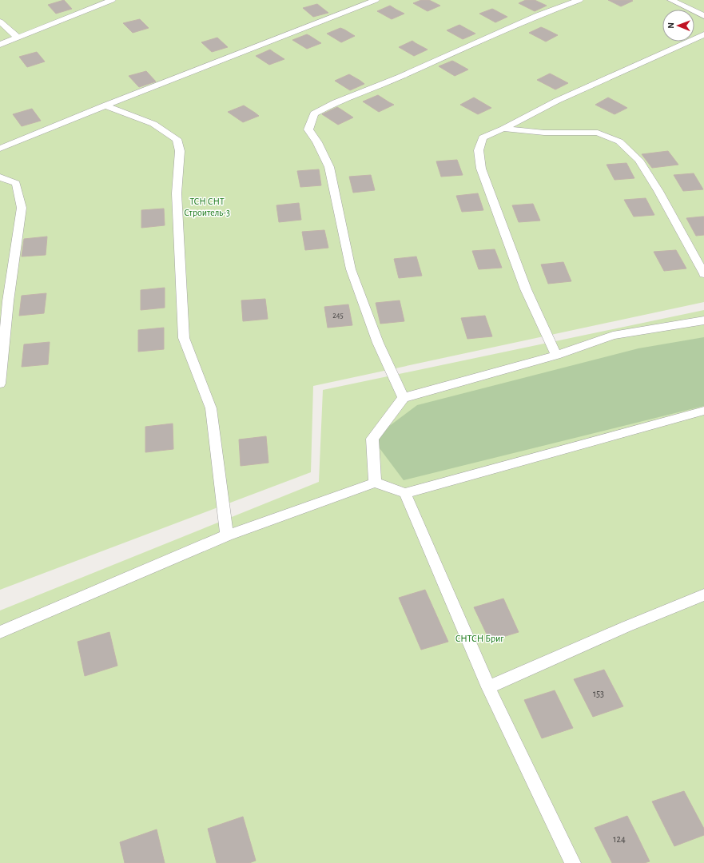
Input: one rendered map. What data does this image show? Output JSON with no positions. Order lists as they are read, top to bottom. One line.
{"parks":["ТСН СНТ Строитель-3","СНТСН Бриг"],"house_numbers":["245","153","124"],"north":"left"}
